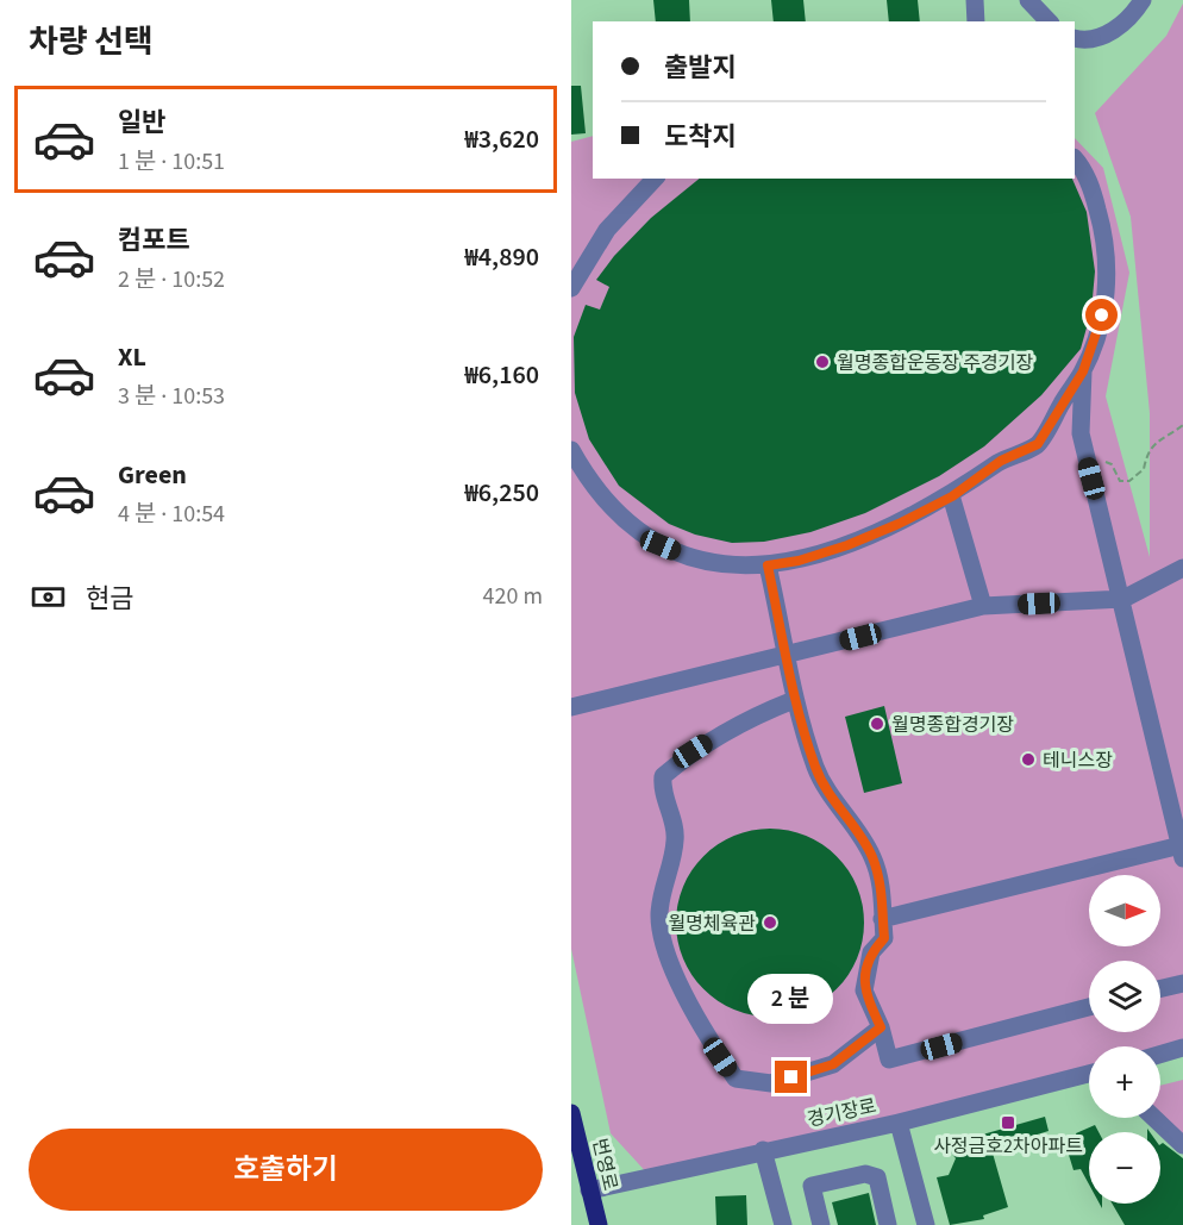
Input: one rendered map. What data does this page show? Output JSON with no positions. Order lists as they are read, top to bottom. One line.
{"streets":{"main road":["번영로"],"street":["경기장로"]},"crossings":[["경기장로","번영로"]],"places":{"other":["월명종합운동장 주경기장","월명종합경기장","테니스장","월명체육관"],"transit":["사정금호2차아파트"]},"north":"right","page":{"heading":"차량 선택","banner":["출발지","도착지"],"list":[{"name":"일반","note":"1 분 · 10:51","value":"₩3,620"},{"name":"컴포트","note":"2 분 · 10:52","value":"₩4,890"},{"name":"XL","note":"3 분 · 10:53","value":"₩6,160"},{"name":"Green","note":"4 분 · 10:54","value":"₩6,250"}],"pay":["현금","420 m"],"map_buttons":["+","−"],"bubble":"2 분","buttons":"호출하기"}}
